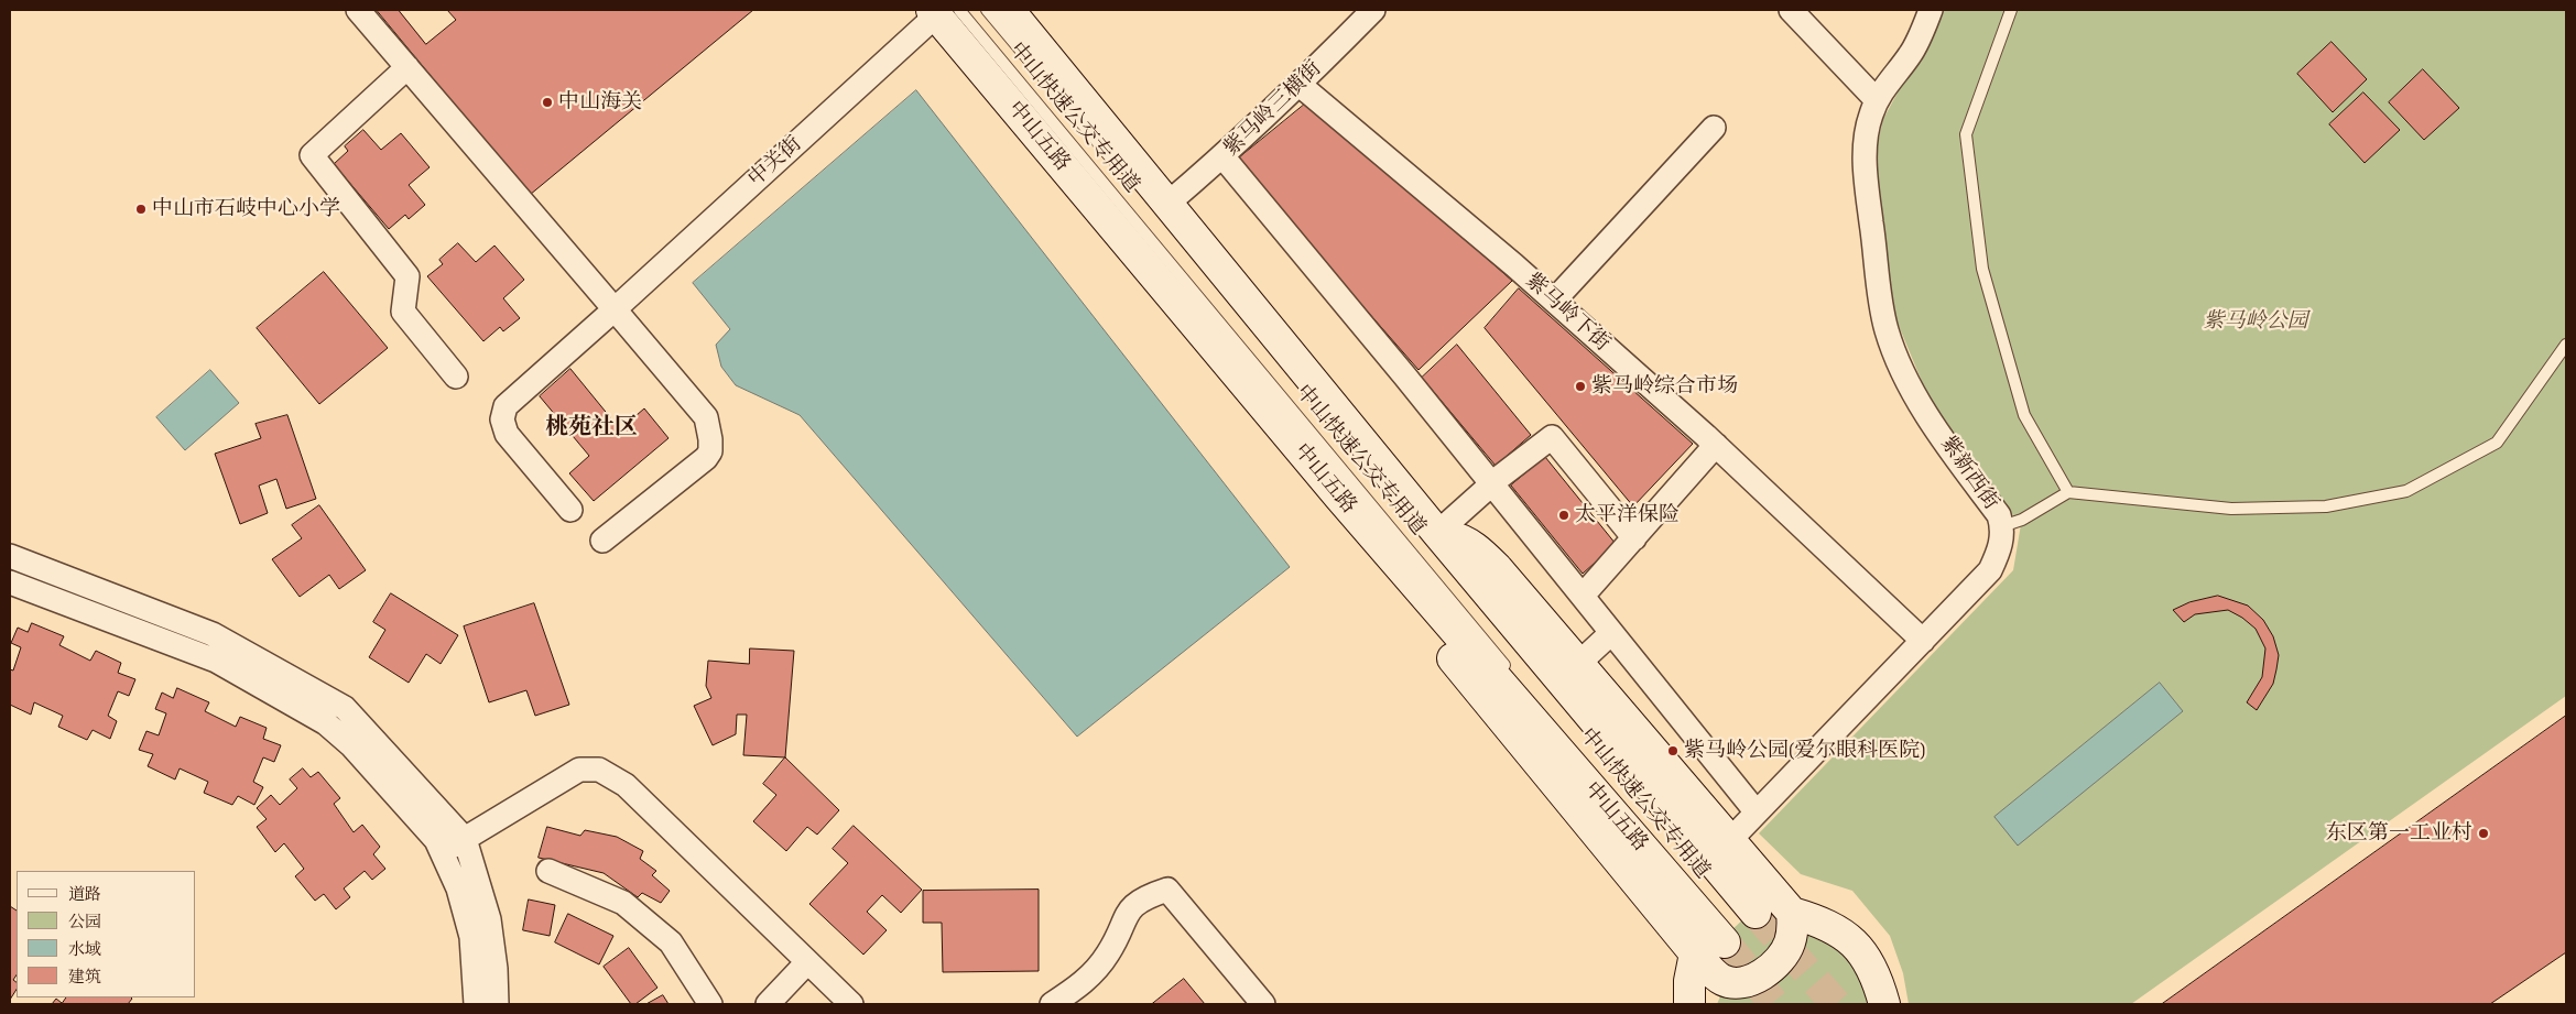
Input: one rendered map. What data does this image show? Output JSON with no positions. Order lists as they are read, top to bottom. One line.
{"streets":{"main road":["中山五路"],"street":["紫马岭三横街","中关街","紫马岭下街","紫新西街"],"lane":["中山快速公交专用道"]},"crossings":[["紫马岭三横街","紫马岭下街"],["中山快速公交专用道","中山五路"],["中山快速公交专用道","中关街"],["中山五路","中关街"],["紫马岭下街","紫新西街"]],"districts":["桃苑社区"],"parks":["紫马岭公园"],"places":["中山海关","中山市石岐中心小学","紫马岭综合市场","太平洋保险","紫马岭公园(爱尔眼科医院)","东区第一工业村"],"legend":["道路","公园","水域","建筑"]}
